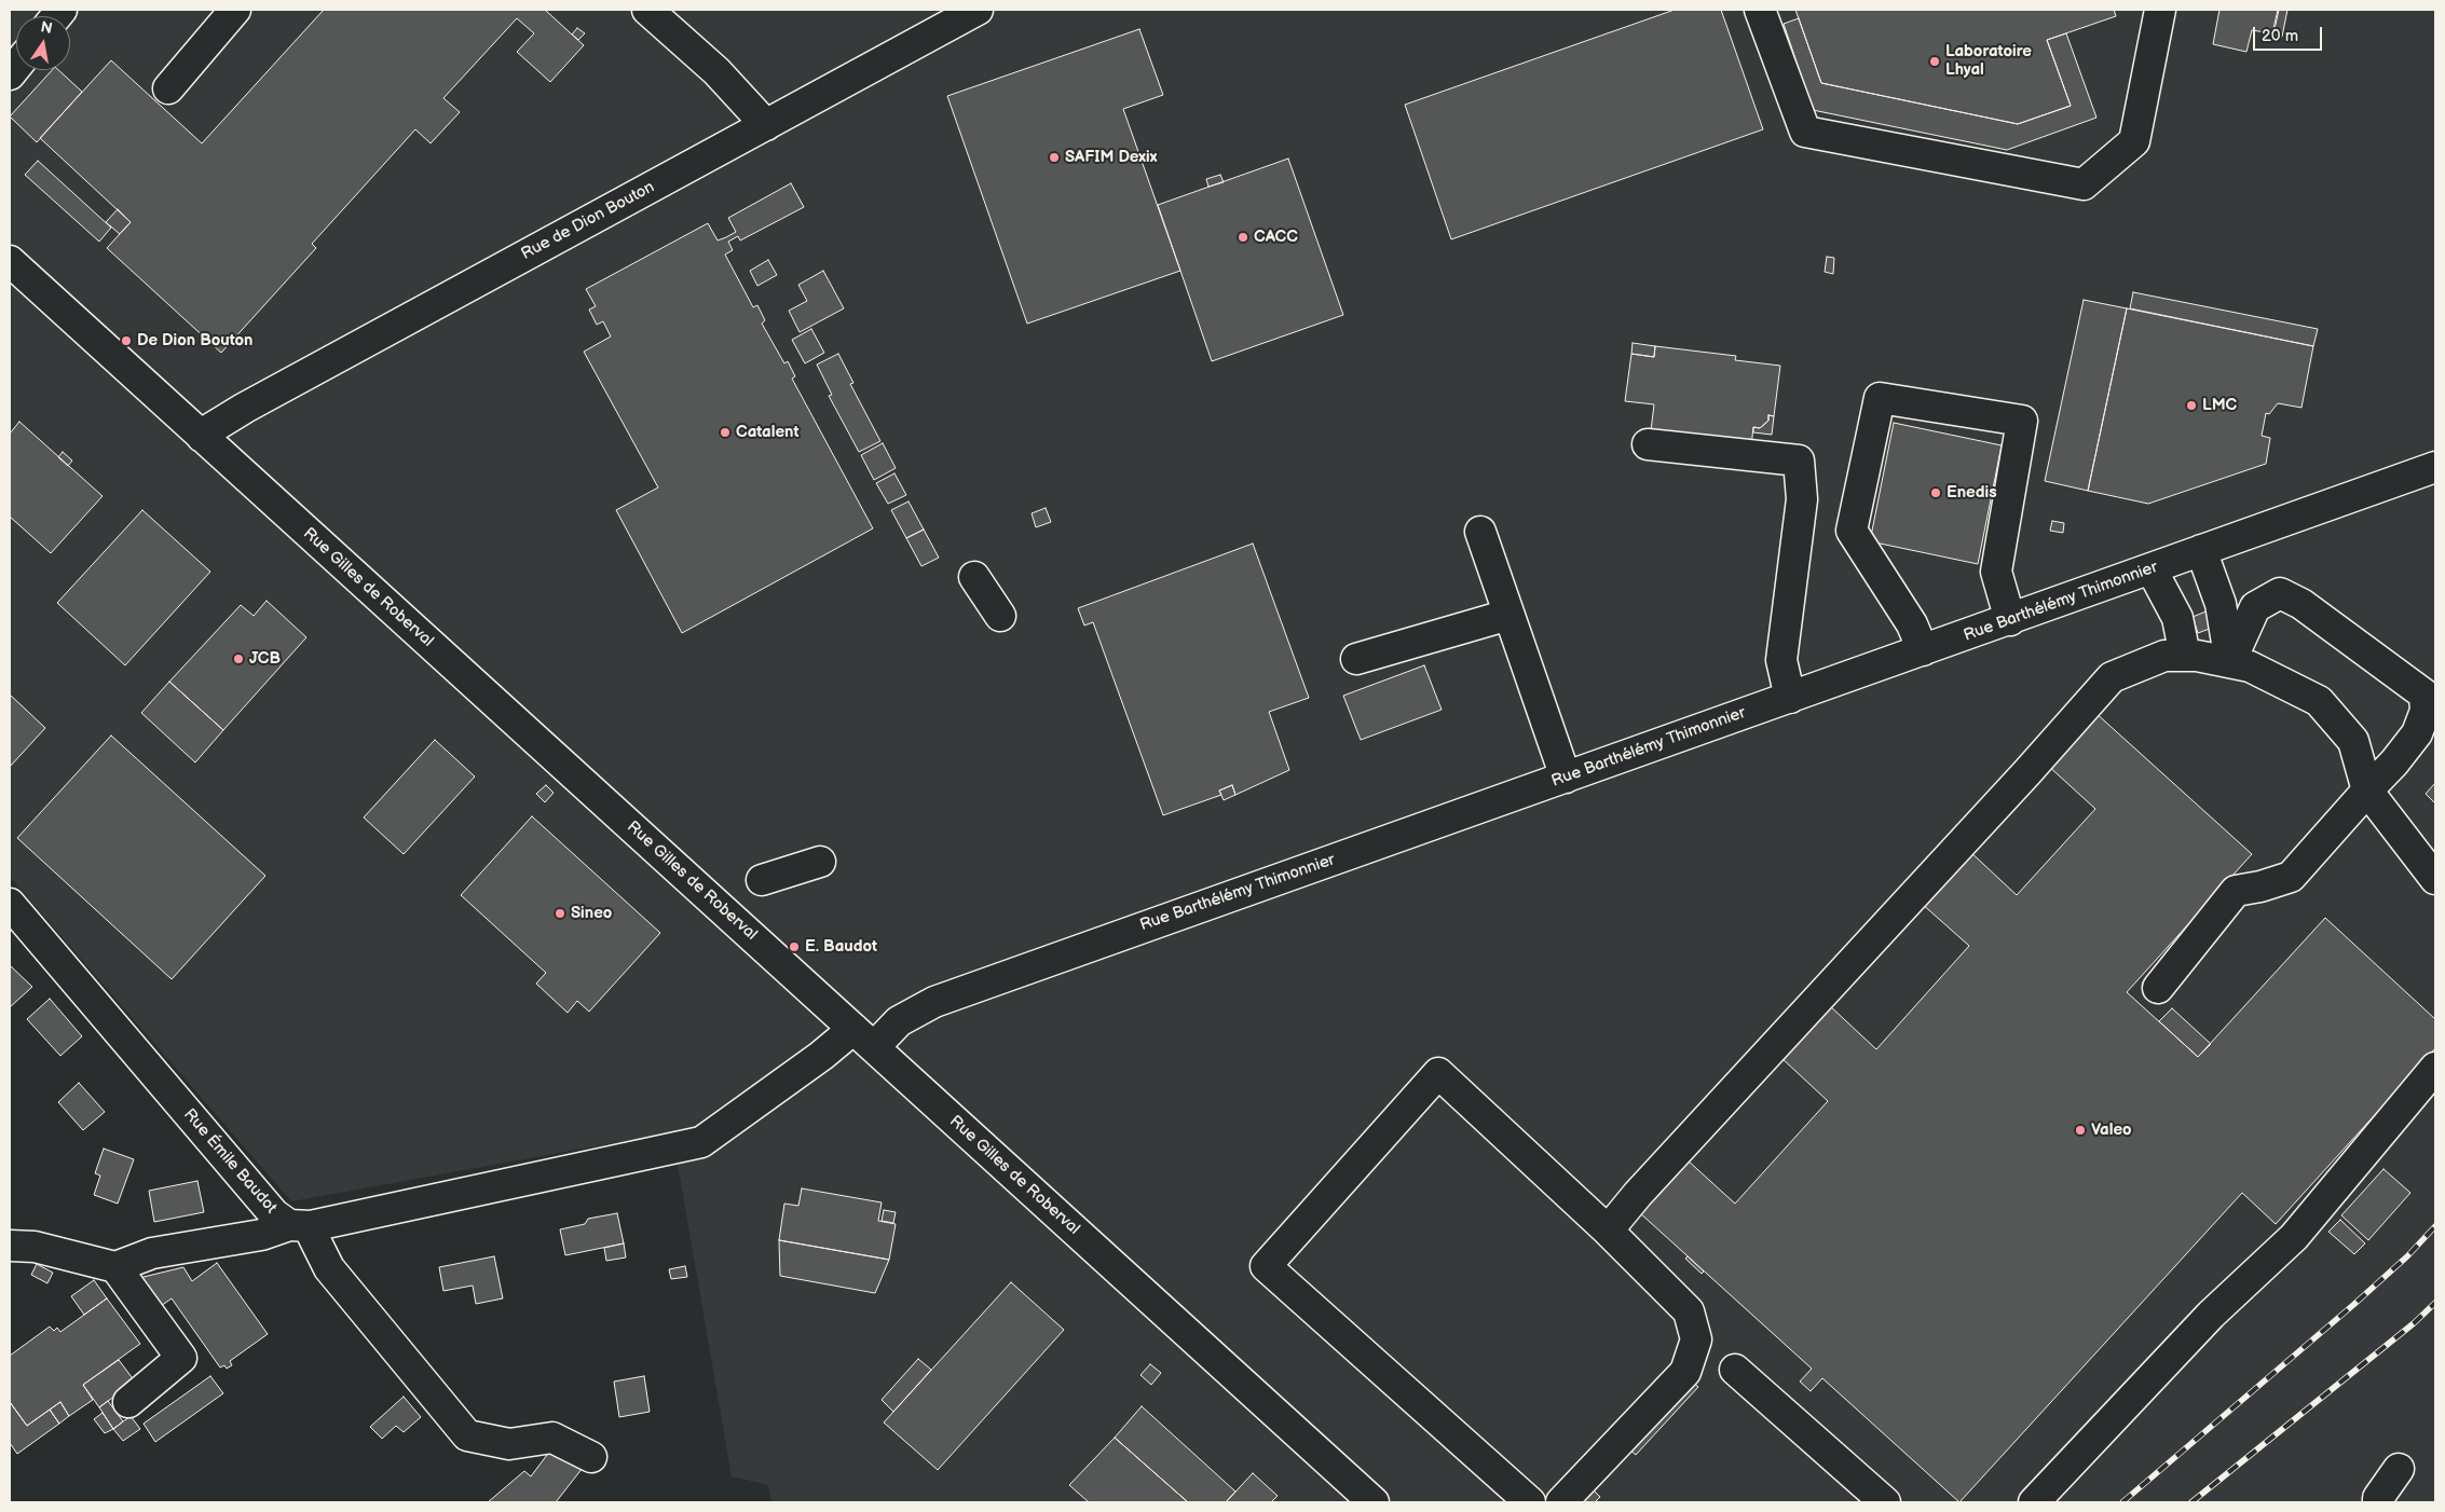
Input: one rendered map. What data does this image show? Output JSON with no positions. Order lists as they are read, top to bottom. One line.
{"streets":{"street":["Rue de Dion Bouton","Rue Gilles de Roberval","Rue Barthélémy Thimonnier","Rue Émile Baudot"]},"crossings":[["Rue de Dion Bouton","Rue Gilles de Roberval"],["Rue Gilles de Roberval","Rue Barthélémy Thimonnier"],["Rue Barthélémy Thimonnier","Rue Émile Baudot"]],"places":["Laboratoire Lhyal","SAFIM Dexix","CACC","De Dion Bouton","LMC","Catalent","Enedis","JCB","Sineo","E. Baudot","Valeo"],"scale_bar":"20 m","north":"top"}
